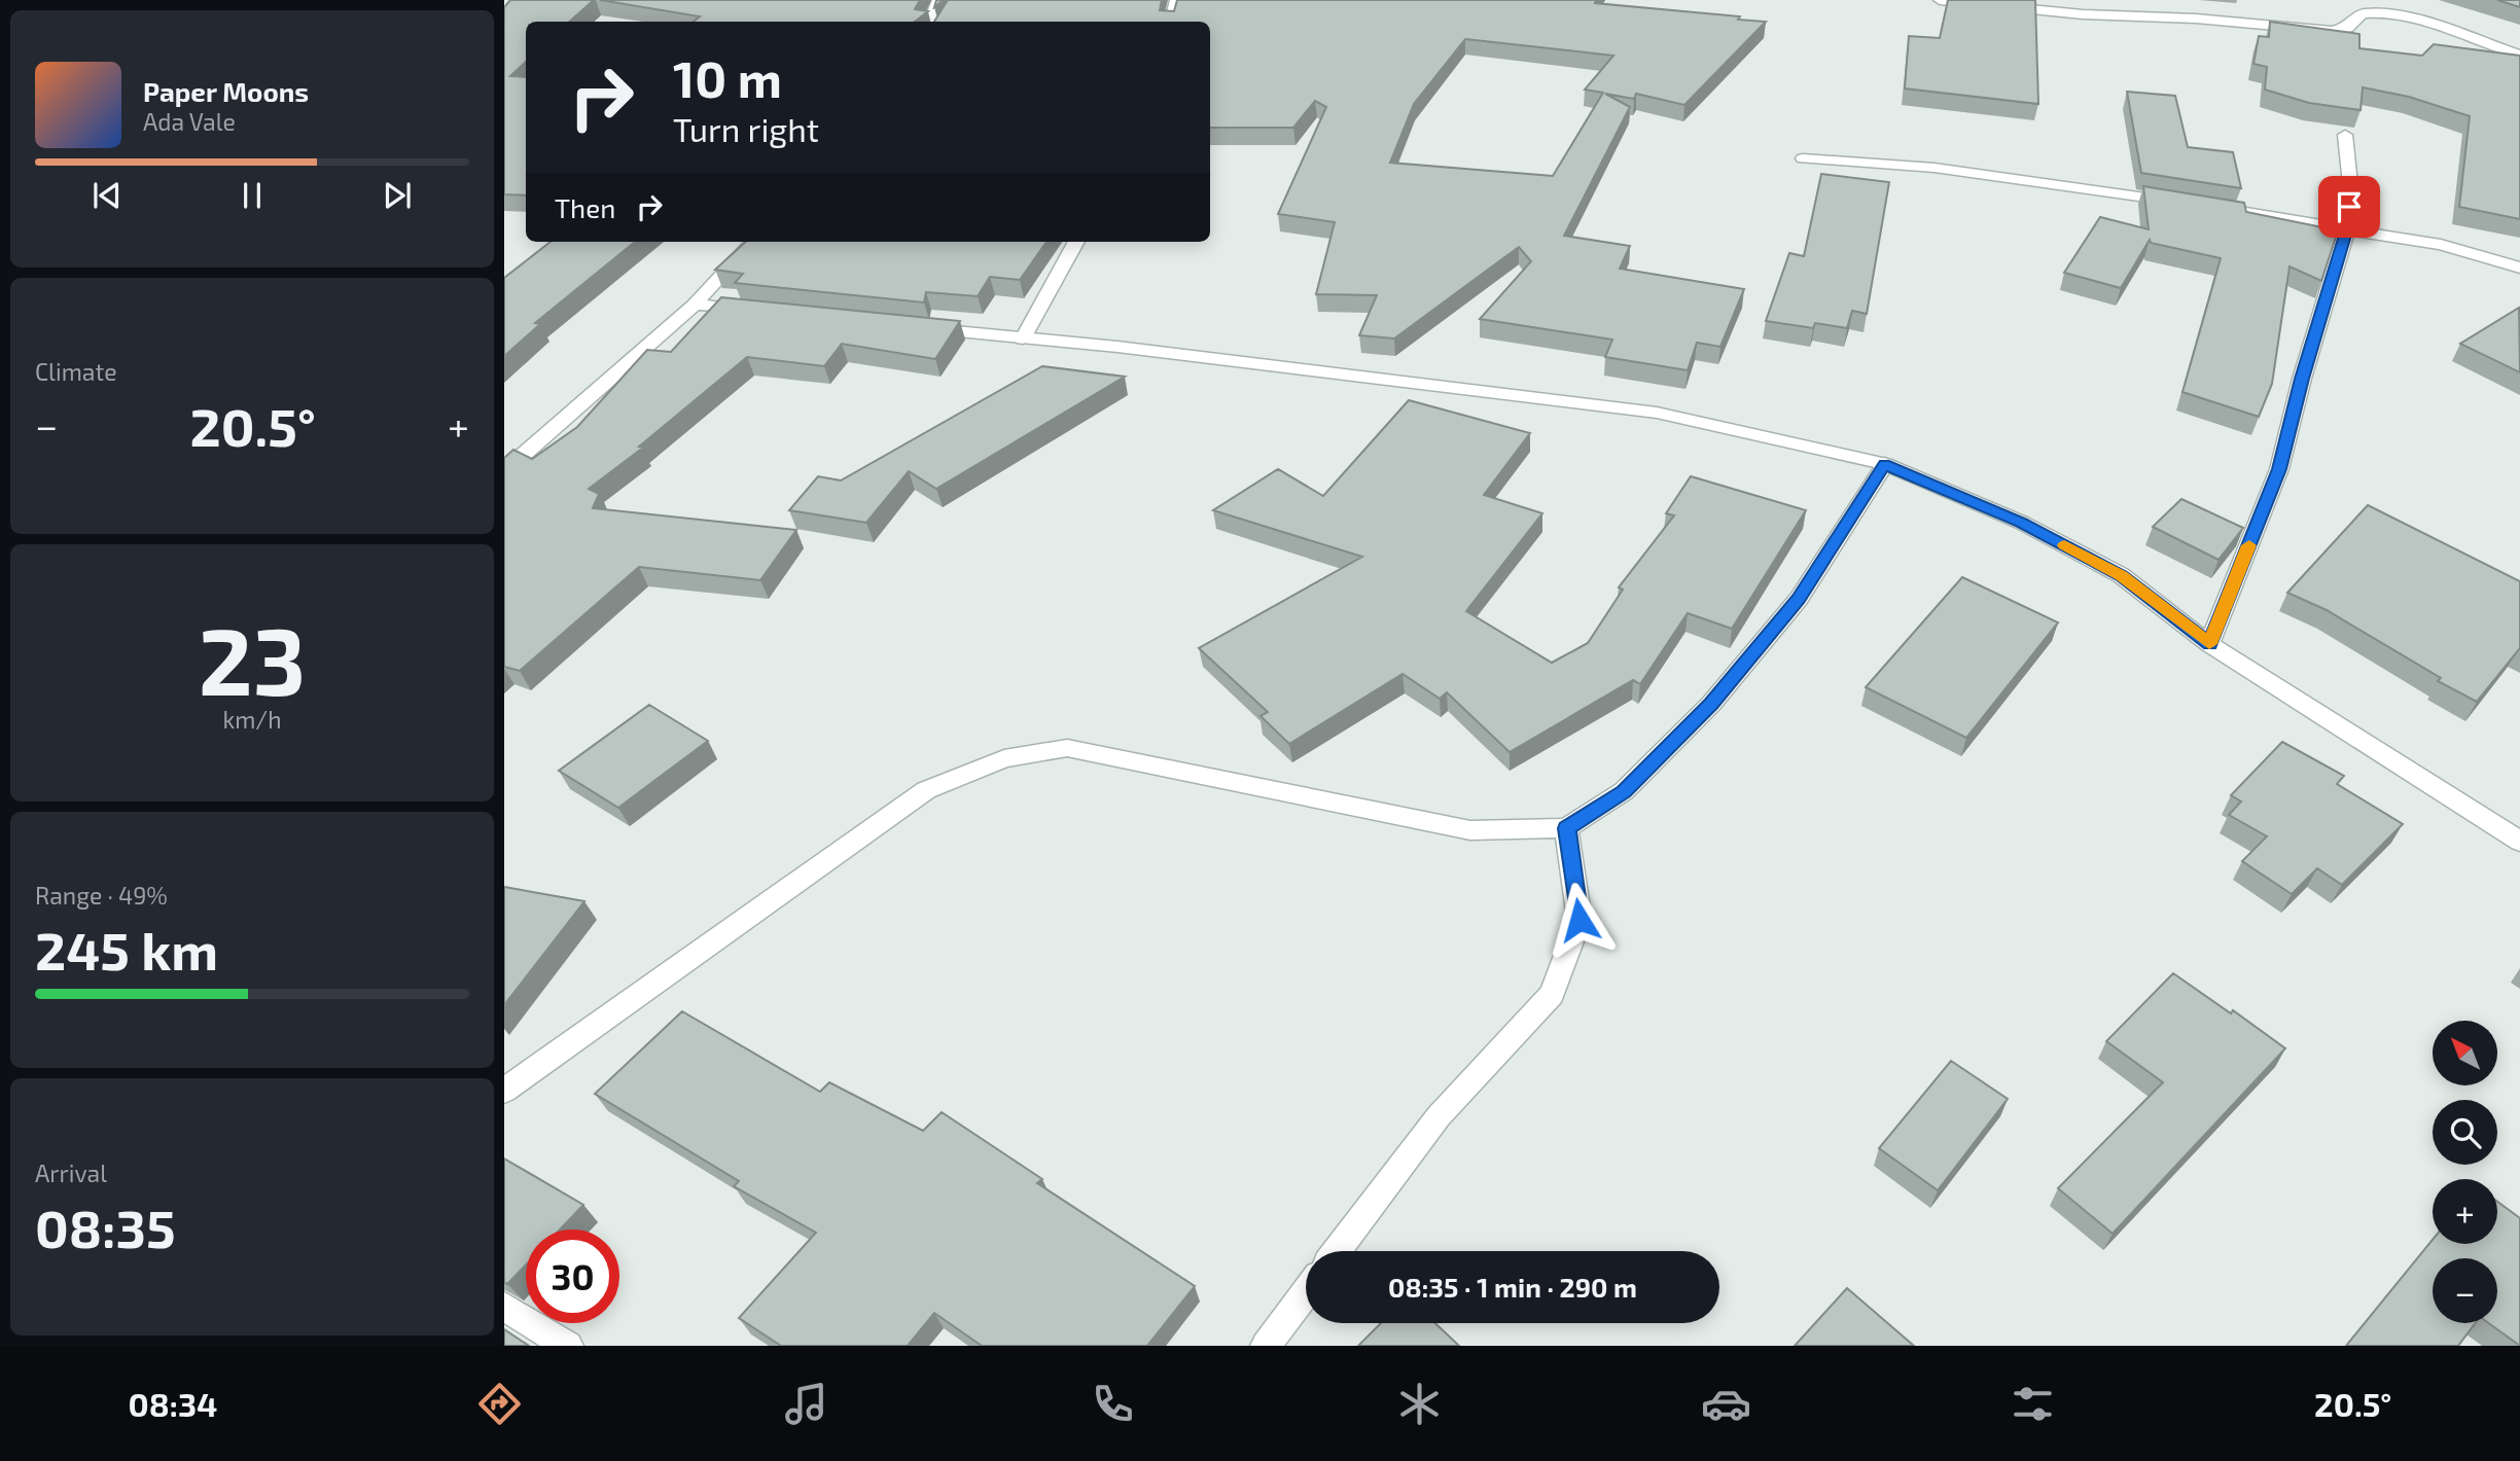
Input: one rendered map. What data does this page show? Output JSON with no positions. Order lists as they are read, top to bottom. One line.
{"north":"top left","page":{"turn":["10 m","Turn right"],"song":["Paper Moons","Ada Vale"],"then":"Then","tile":["Climate",["23","km/h"],["Range · 49%","245 km"],["Arrival","08:35"]],"heat":["−","20.5°","+"],"map_buttons":["+","−"],"limit":"30","trip":"08:35 · 1 min · 290 m","tabs":["08:34","20.5°"]}}
